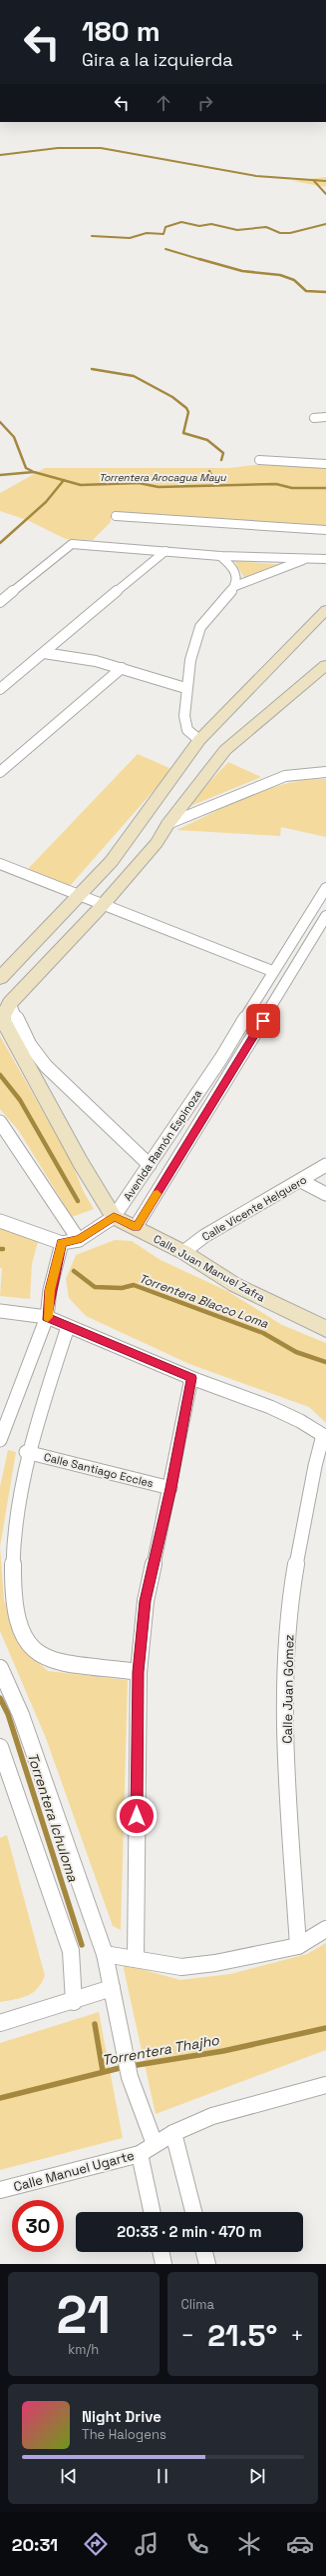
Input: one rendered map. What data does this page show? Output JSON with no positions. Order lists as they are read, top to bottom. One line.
{"streets":{"street":["Avenida Ramón Espinoza","Calle Vicente Helguero","Calle Juan Manuel Zafra","Calle Santiago Eccles","Calle Juan Gómez","Calle Manuel Ugarte"]},"crossings":[["Avenida Ramón Espinoza","Calle Juan Manuel Zafra"],["Calle Vicente Helguero","Calle Juan Manuel Zafra"]],"water":["Torrentera Arocagua Mayu","Torrentera Blacco Loma","Torrentera Ichuloma","Torrentera Thajho"],"page":{"turn":["180 m","Gira a la izquierda"],"limit":"30","trip":"20:33 · 2 min · 470 m","tile":[["21","km/h"],"Clima"],"heat":["−","21.5°","+"],"song":["Night Drive","The Halogens"],"tabs":"20:31"}}
